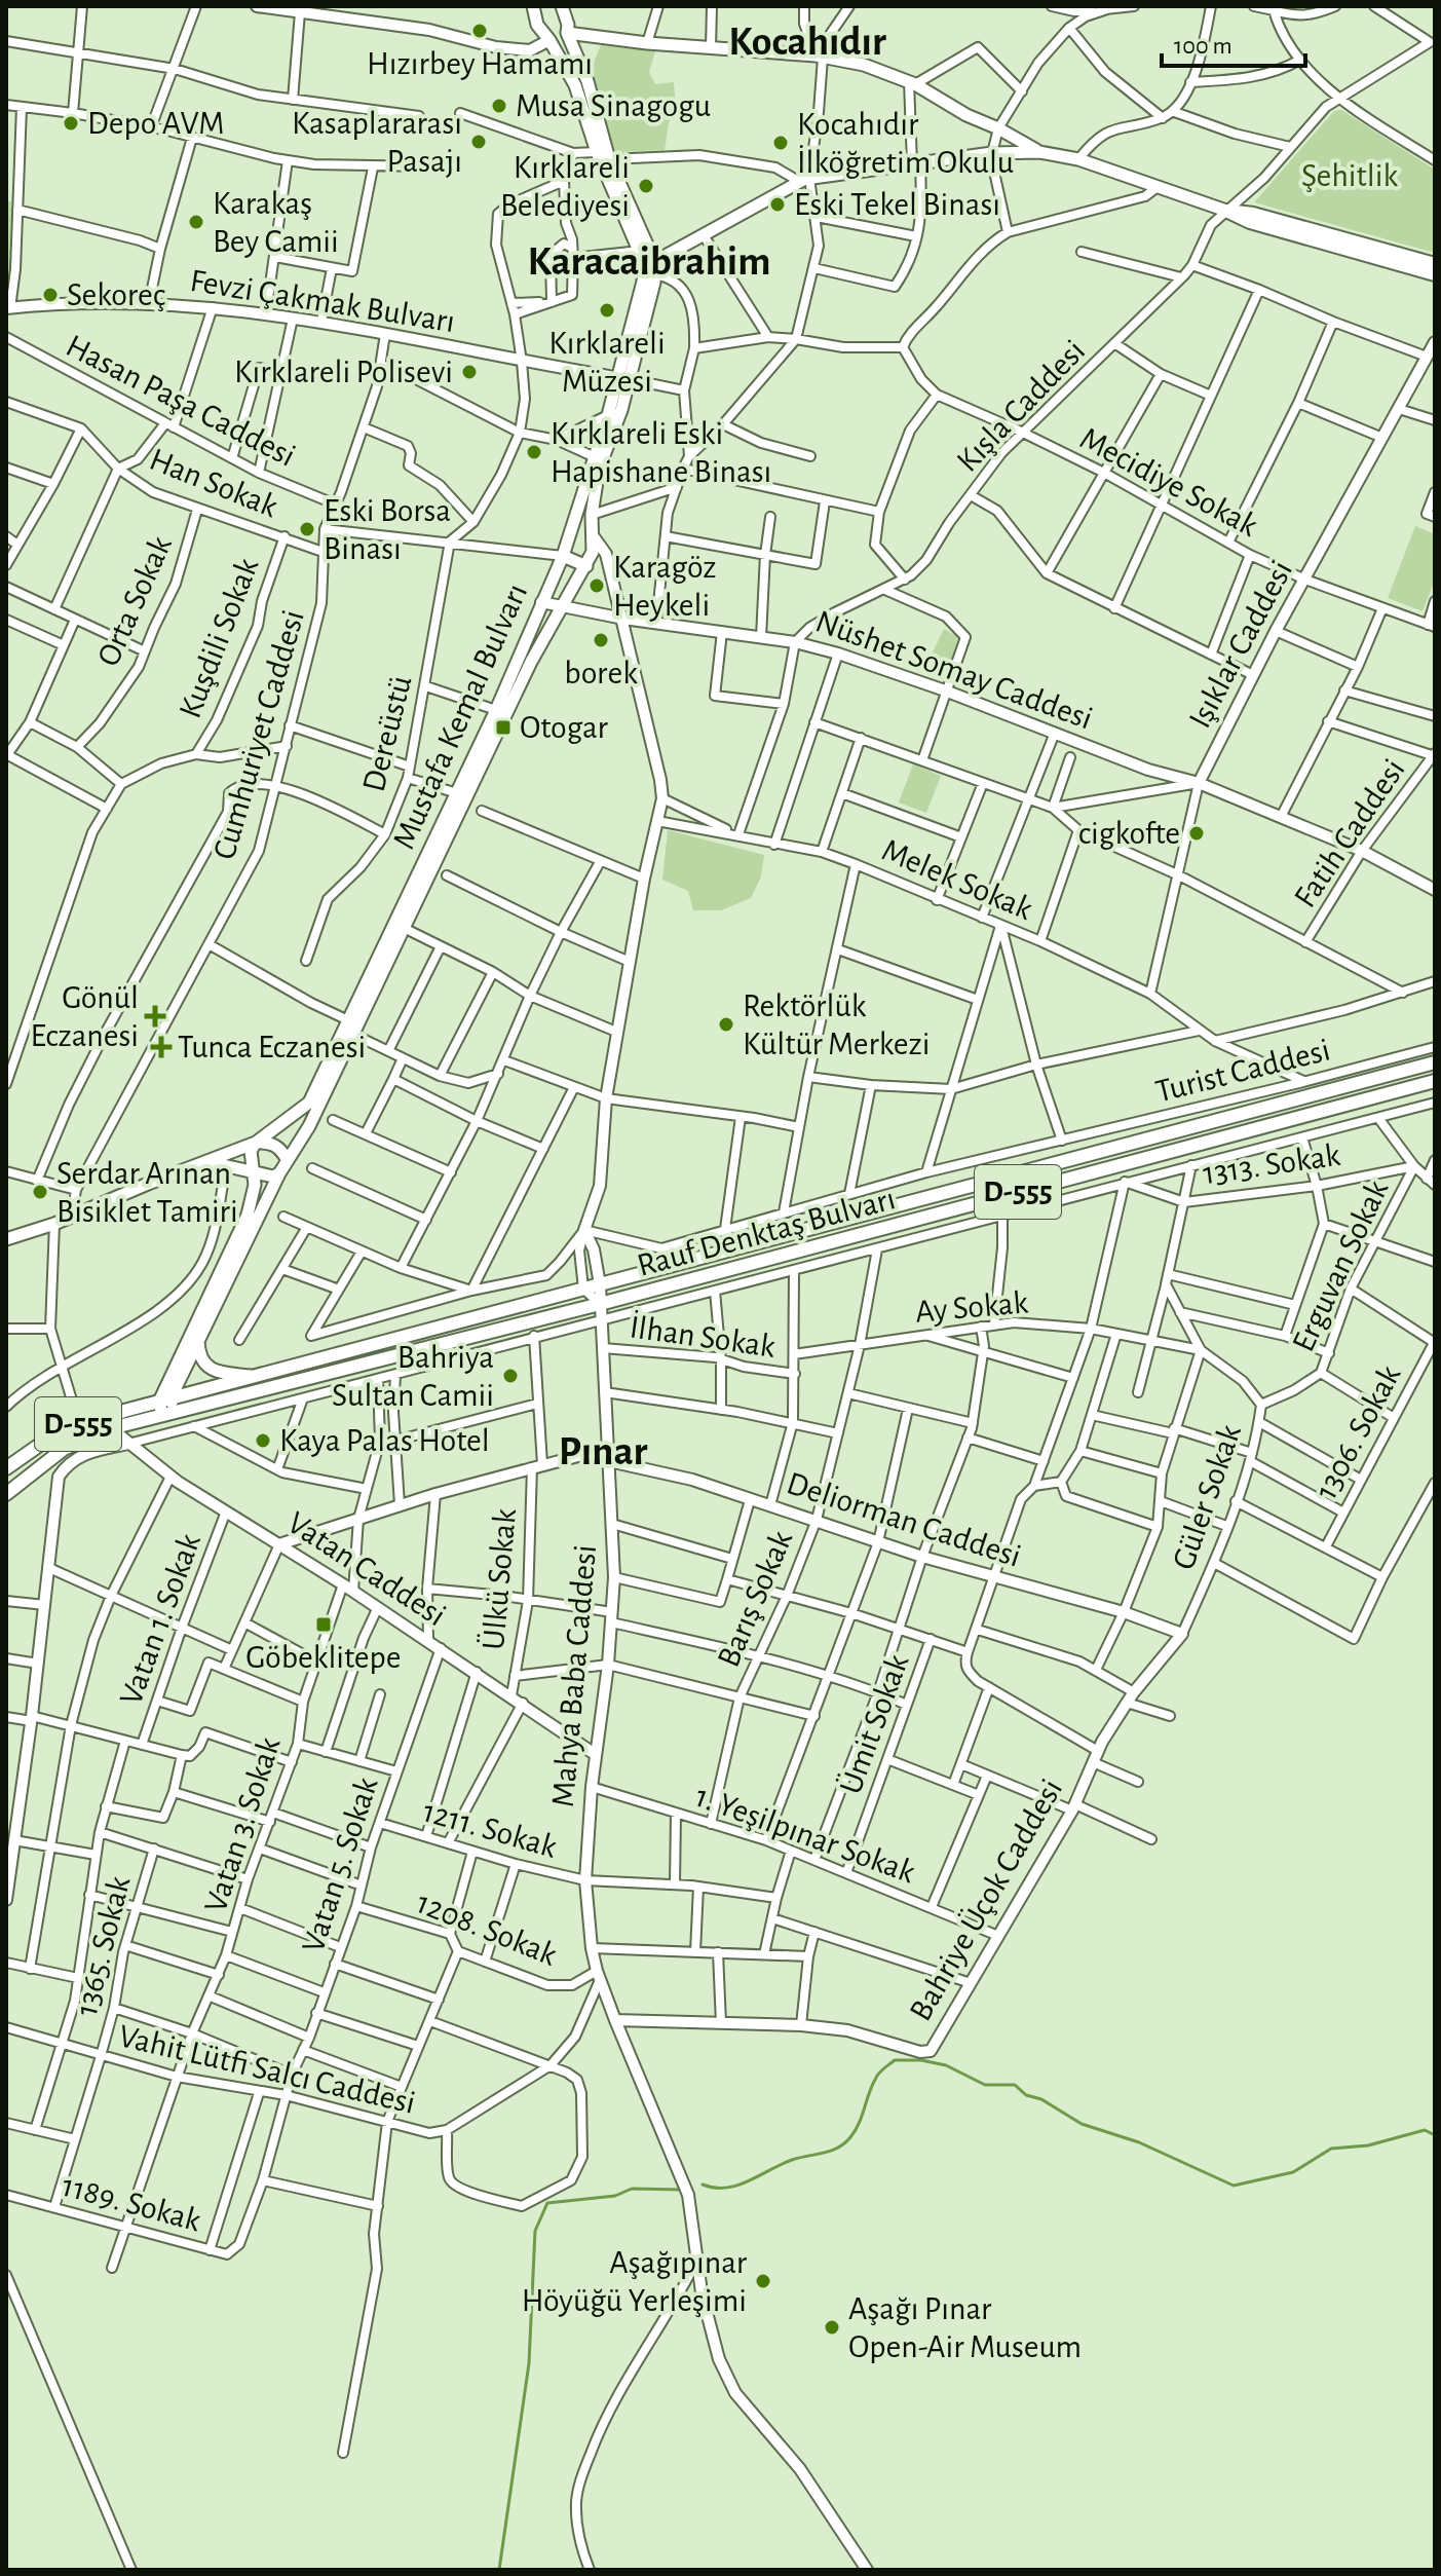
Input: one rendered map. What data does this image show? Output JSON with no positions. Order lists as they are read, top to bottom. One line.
{"streets":{"main road":["Mustafa Kemal Bulvarı","D-555","Rauf Denktaş Bulvarı"],"street":["Fevzi Çakmak Bulvarı","Hasan Paşa Caddesi","Kışla Caddesi","Mecidiye Sokak","Han Sokak","Orta Sokak","Kuşdili Sokak","Işıklar Caddesi","Nüshet Somay Caddesi","Dereüstü","Cumhuriyet Caddesi","Fatih Caddesi","Melek Sokak","Turist Caddesi","1313. Sokak","Erguvan Sokak","Ay Sokak","İlhan Sokak","1306. Sokak","Güler Sokak","Deliorman Caddesi","Vatan Caddesi","Ülkü Sokak","Barış Sokak","Vatan 1. Sokak","Mahya Baba Caddesi","Ümit Sokak","Vatan 3. Sokak","1211. Sokak","1. Yeşilpınar Sokak","Vatan 5. Sokak","Bahriye Üçok Caddesi","1208. Sokak","1365. Sokak","Vahit Lütfi Salcı Caddesi","1189. Sokak"]},"crossings":[["Fevzi Çakmak Bulvarı","Mustafa Kemal Bulvarı"],["Fevzi Çakmak Bulvarı","Cumhuriyet Caddesi"],["Hasan Paşa Caddesi","Cumhuriyet Caddesi"],["Kışla Caddesi","Mecidiye Sokak"],["Kışla Caddesi","Nüshet Somay Caddesi"],["Mecidiye Sokak","Işıklar Caddesi"],["Han Sokak","Orta Sokak"],["Han Sokak","Kuşdili Sokak"],["Han Sokak","Cumhuriyet Caddesi"],["Işıklar Caddesi","Nüshet Somay Caddesi"],["Işıklar Caddesi","Melek Sokak"],["Nüshet Somay Caddesi","Mustafa Kemal Bulvarı"],["Nüshet Somay Caddesi","Fatih Caddesi"],["Mustafa Kemal Bulvarı","Cumhuriyet Caddesi"],["Mustafa Kemal Bulvarı","D-555"],["Mustafa Kemal Bulvarı","Rauf Denktaş Bulvarı"],["Melek Sokak","Turist Caddesi"],["Turist Caddesi","Mahya Baba Caddesi"],["1313. Sokak","Erguvan Sokak"],["D-555","Rauf Denktaş Bulvarı"],["Rauf Denktaş Bulvarı","Vatan Caddesi"],["Rauf Denktaş Bulvarı","Ülkü Sokak"],["Rauf Denktaş Bulvarı","Barış Sokak"],["Rauf Denktaş Bulvarı","Mahya Baba Caddesi"],["Erguvan Sokak","Güler Sokak"],["Ay Sokak","Güler Sokak"],["Ay Sokak","Barış Sokak"],["İlhan Sokak","Mahya Baba Caddesi"],["Güler Sokak","Deliorman Caddesi"],["Güler Sokak","Bahriye Üçok Caddesi"],["Deliorman Caddesi","Barış Sokak"],["Deliorman Caddesi","Mahya Baba Caddesi"],["Deliorman Caddesi","Bahriye Üçok Caddesi"],["Vatan Caddesi","Ülkü Sokak"],["Vatan Caddesi","Vatan 1. Sokak"],["Vatan Caddesi","Mahya Baba Caddesi"],["Vatan Caddesi","Vatan 3. Sokak"],["Vatan Caddesi","Vatan 5. Sokak"],["Barış Sokak","1. Yeşilpınar Sokak"],["Mahya Baba Caddesi","1211. Sokak"],["Mahya Baba Caddesi","1. Yeşilpınar Sokak"],["Mahya Baba Caddesi","Bahriye Üçok Caddesi"],["Mahya Baba Caddesi","1208. Sokak"],["Mahya Baba Caddesi","Vahit Lütfi Salcı Caddesi"],["Ümit Sokak","1. Yeşilpınar Sokak"],["Vatan 3. Sokak","Vahit Lütfi Salcı Caddesi"],["Vatan 3. Sokak","1189. Sokak"],["1211. Sokak","Vatan 5. Sokak"],["1. Yeşilpınar Sokak","Bahriye Üçok Caddesi"],["Vatan 5. Sokak","1208. Sokak"],["Vatan 5. Sokak","Vahit Lütfi Salcı Caddesi"],["Vatan 5. Sokak","1189. Sokak"],["1208. Sokak","Vahit Lütfi Salcı Caddesi"],["1365. Sokak","Vahit Lütfi Salcı Caddesi"],["1365. Sokak","1189. Sokak"]],"districts":["Kocahıdır","Karacaibrahim","Pınar"],"parks":["Şehitlik"],"places":{"other":["Hızırbey Hamamı","Musa Sinagogu","Depo AVM","Kasaplararası Pasajı","Kocahıdır İlköğretim Okulu","Kırklareli Belediyesi","Eski Tekel Binası","Karakaş Bey Camii","Sekoreç","Kırklareli Müzesi","Kırklareli Polisevi","Kırklareli Eski Hapishane Binası","Eski Borsa Binası","Karagöz Heykeli","borek","cigkofte","Rektörlük Kültür Merkezi","Serdar Arınan Bisiklet Tamiri","Bahriya Sultan Camii","Kaya Palas Hotel","Aşağıpınar Höyüğü Yerleşimi","Aşağı Pınar Open-Air Museum"],"transit":["Otogar","Göbeklitepe"],"health":["Gönül Eczanesi","Tunca Eczanesi"]},"scale_bar":"100 m"}
